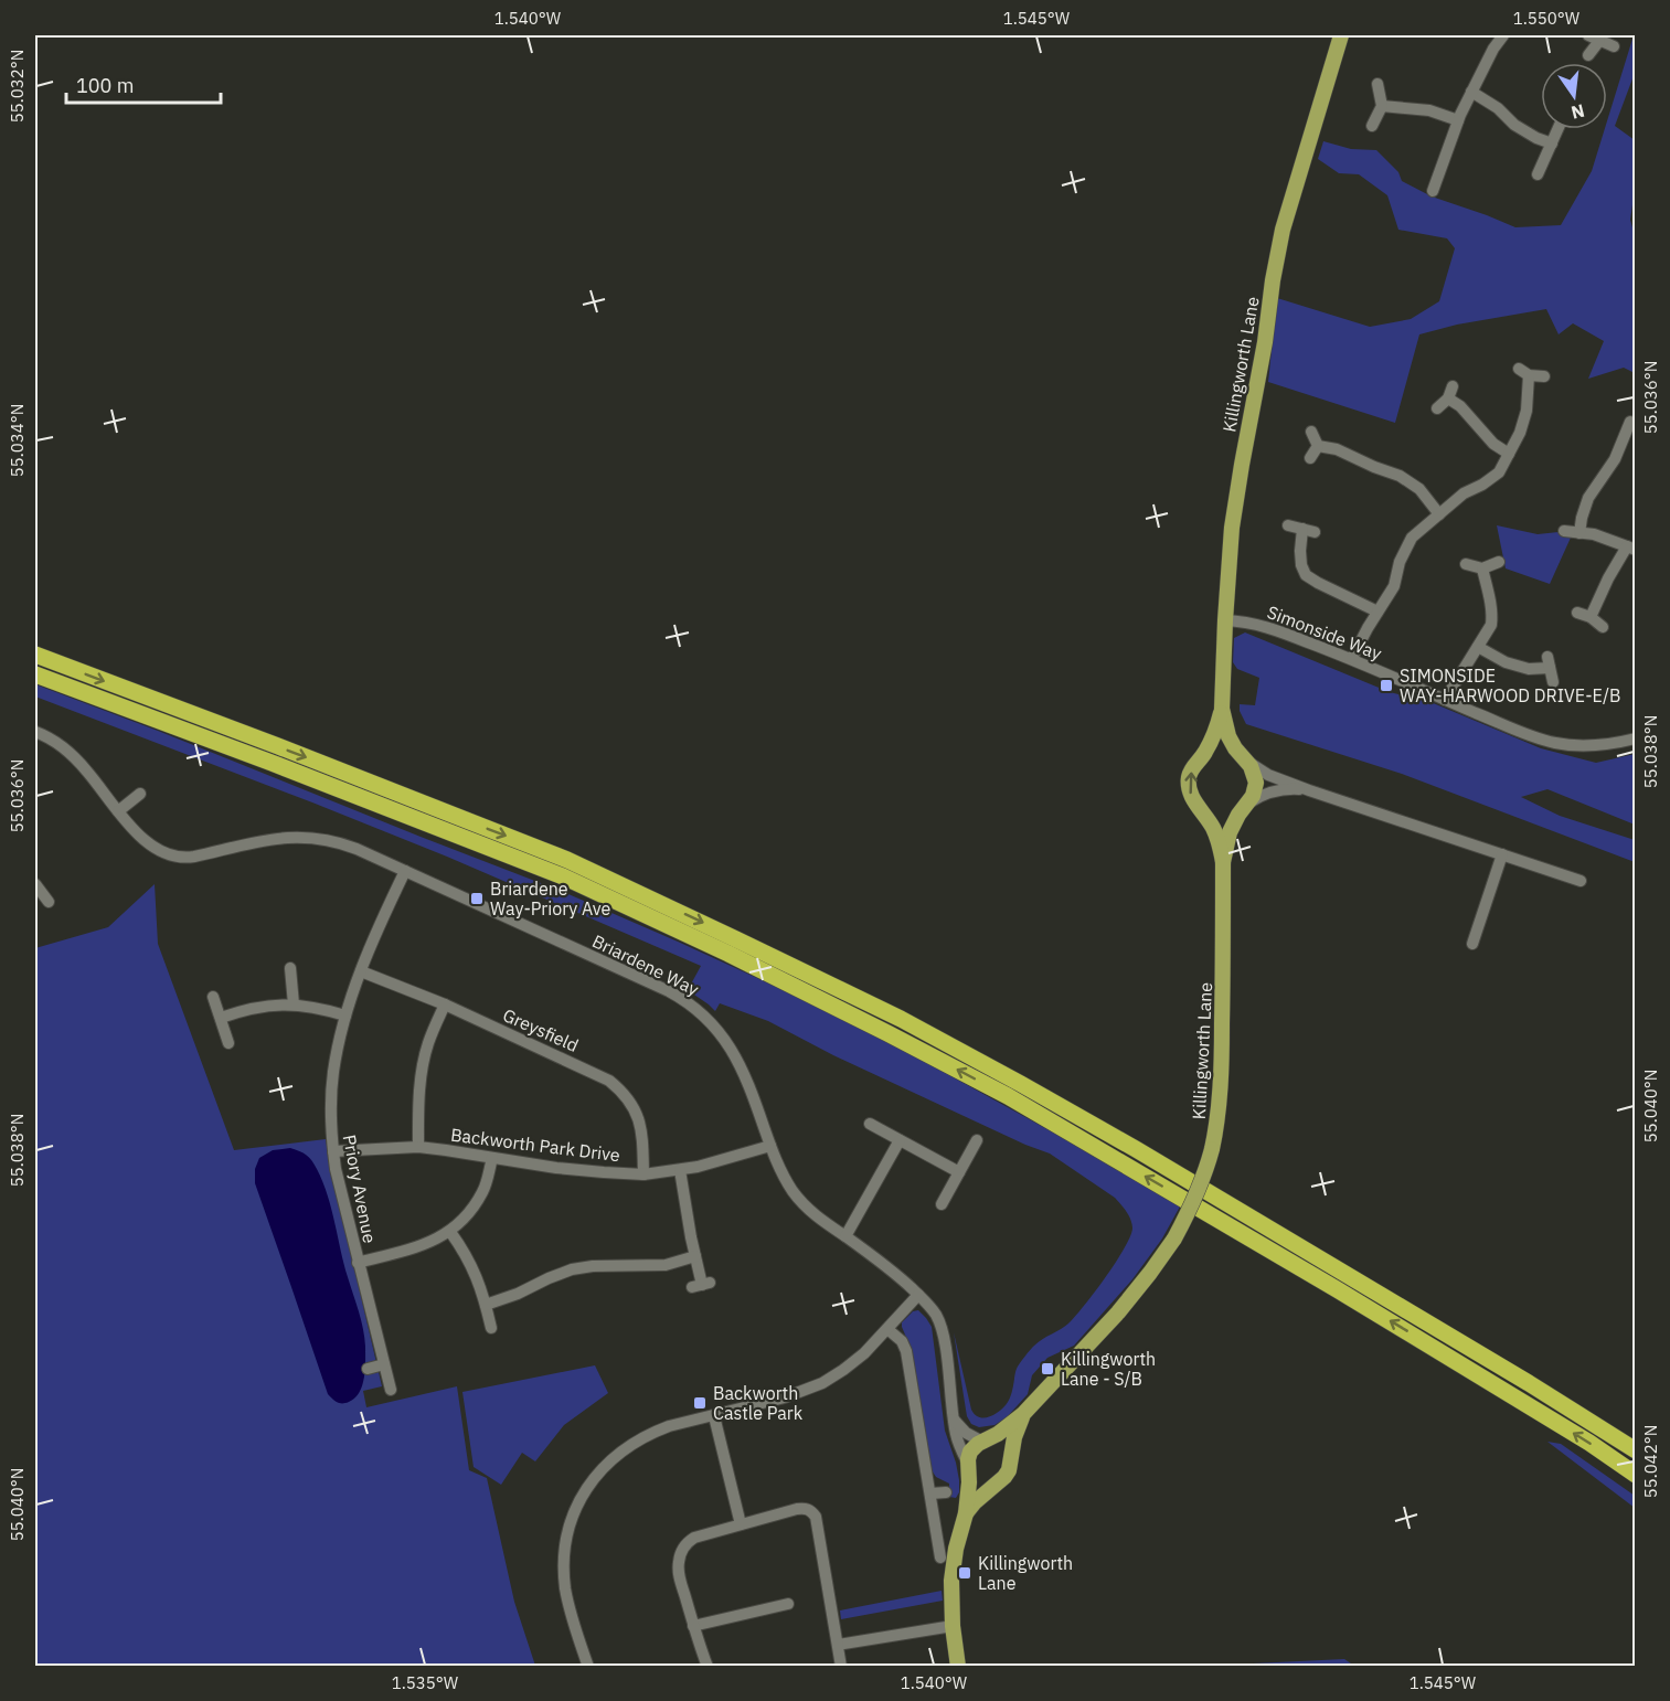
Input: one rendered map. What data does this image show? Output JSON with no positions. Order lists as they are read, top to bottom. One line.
{"streets":{"main road":["Killingworth Lane"],"street":["Simonside Way","Briardene Way","Greysfield","Backworth Park Drive","Priory Avenue"]},"crossings":[["Killingworth Lane","Simonside Way"],["Briardene Way","Backworth Park Drive"],["Briardene Way","Priory Avenue"],["Greysfield","Backworth Park Drive"],["Greysfield","Priory Avenue"],["Backworth Park Drive","Priory Avenue"]],"places":{"transit":["SIMONSIDE WAY-HARWOOD DRIVE-E/B","Briardene Way-Priory Ave","Killingworth Lane - S/B","Backworth Castle Park","Killingworth Lane"]},"scale_bar":"100 m","north":"bottom","coordinates":["1.540°W","1.545°W","1.550°W","55.032°N","55.036°N","55.034°N","55.038°N","55.040°N","55.042°N","1.535°W"]}
